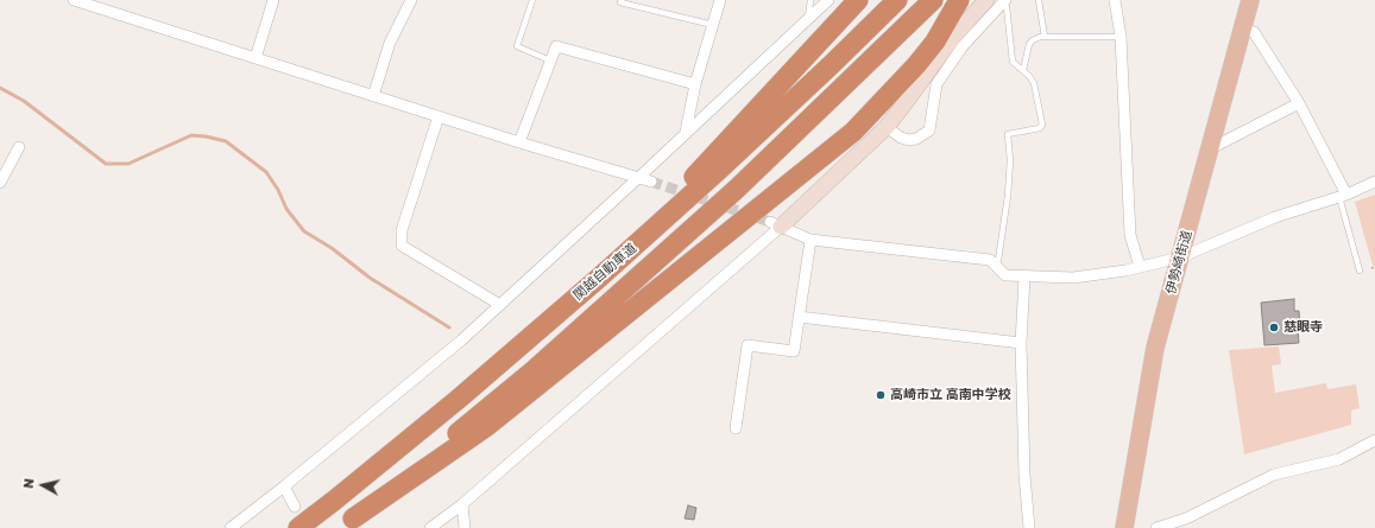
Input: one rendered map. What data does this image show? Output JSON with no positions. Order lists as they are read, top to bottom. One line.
{"streets":{"highway":["関越自動車道"],"main road":["伊勢崎街道"]},"places":["慈眼寺","高崎市立 高南中学校"],"north":"left"}
